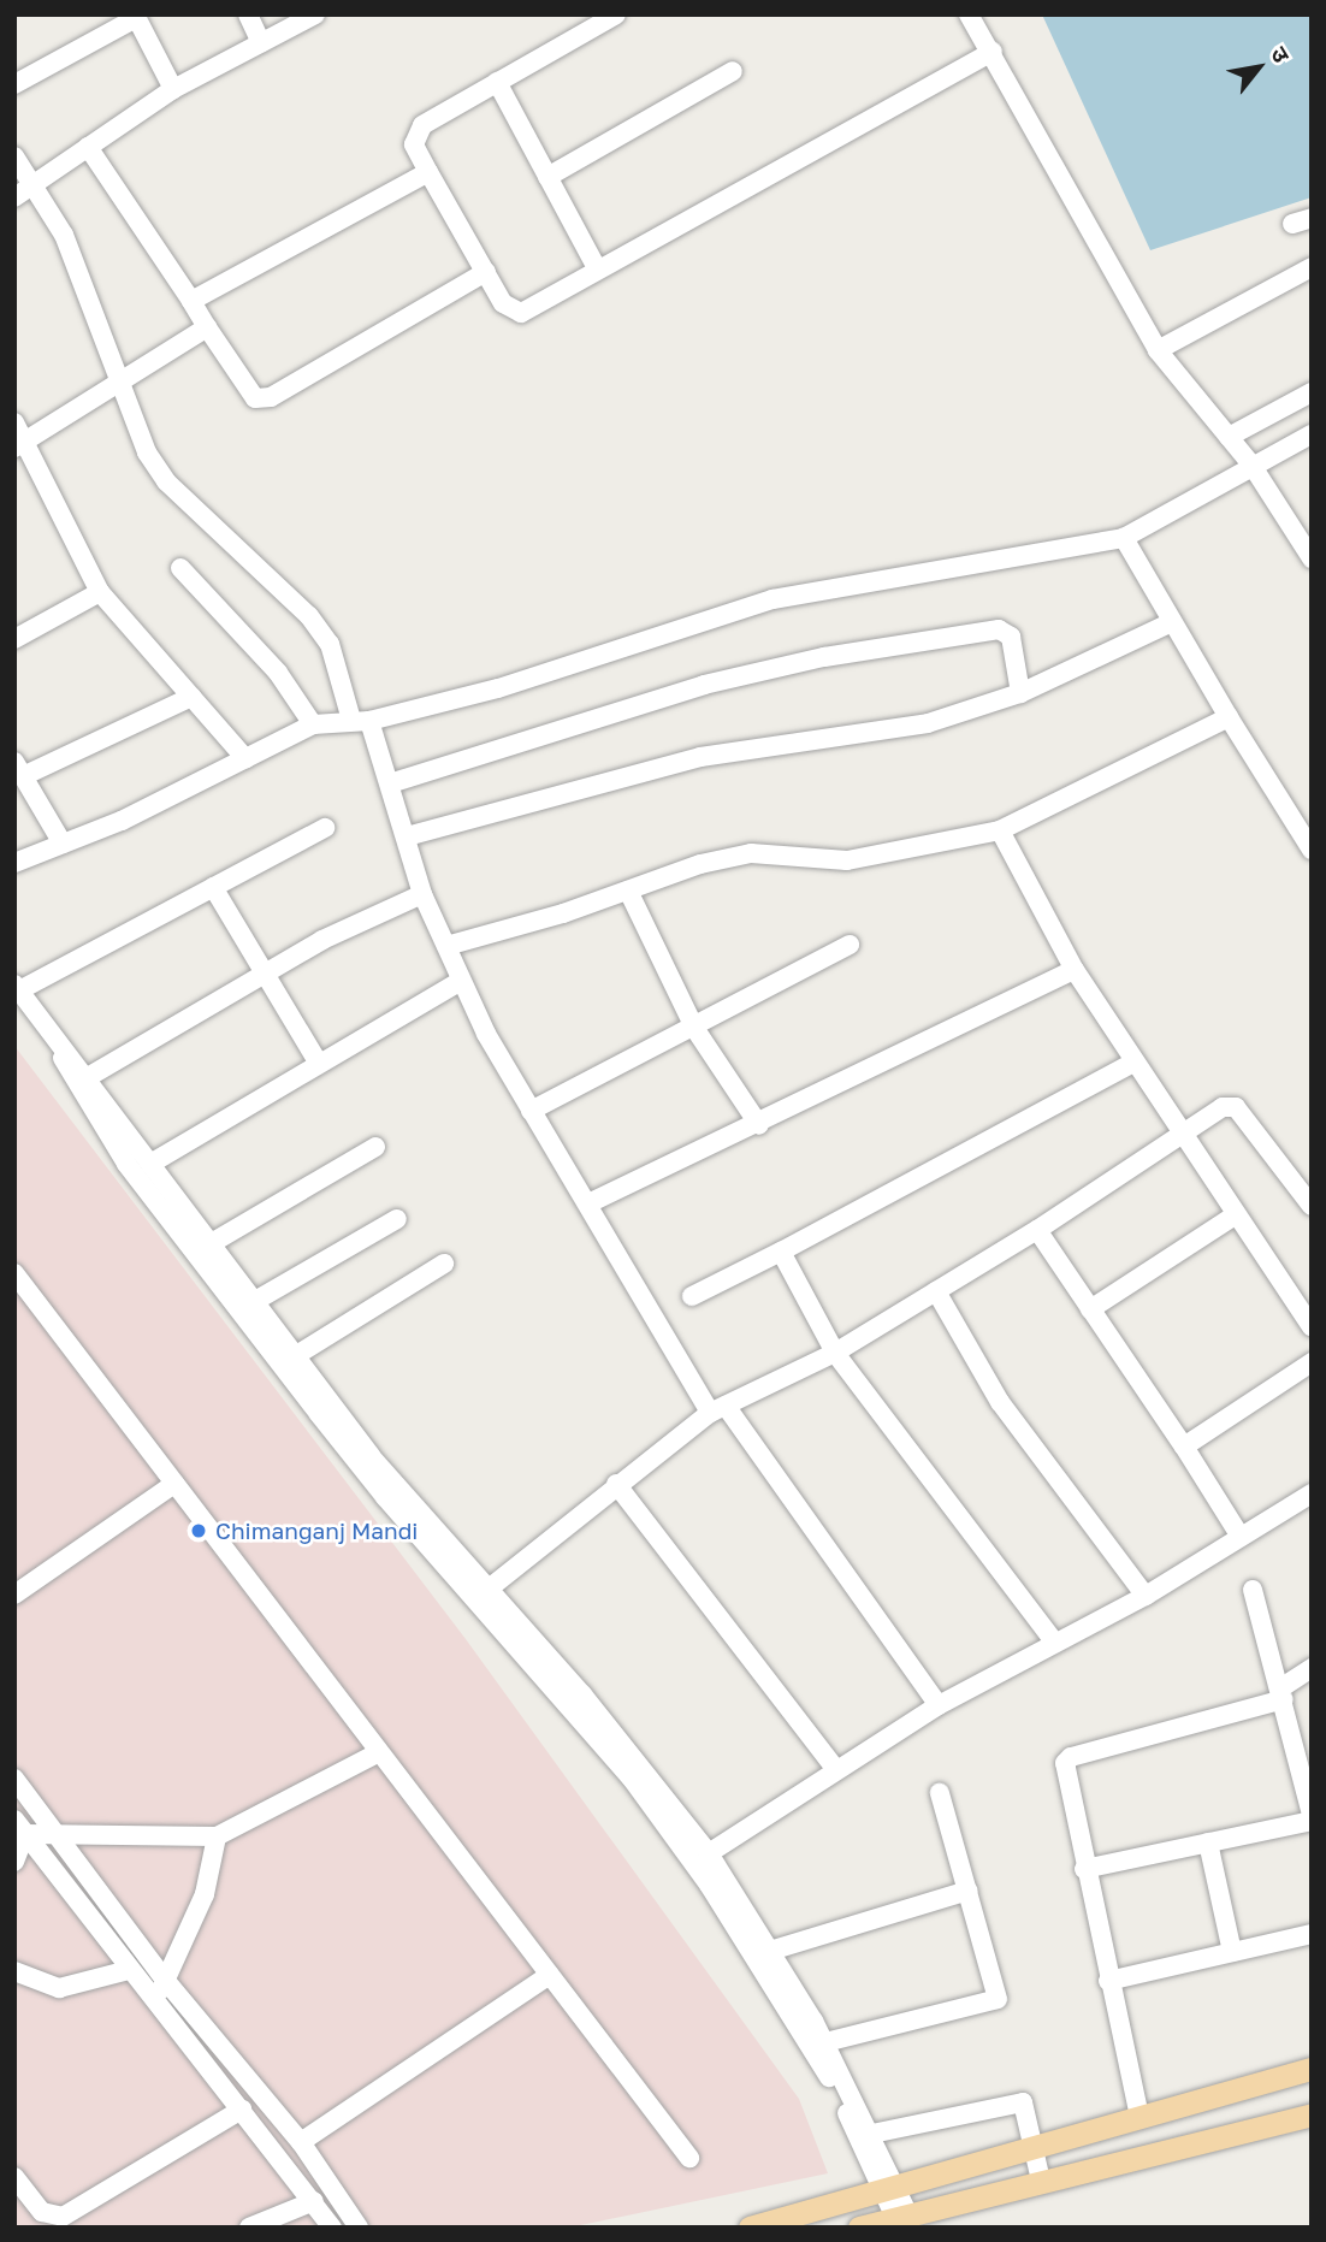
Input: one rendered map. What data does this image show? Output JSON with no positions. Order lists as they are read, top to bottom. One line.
{"places":["Chimanganj Mandi"],"north":"top right"}
